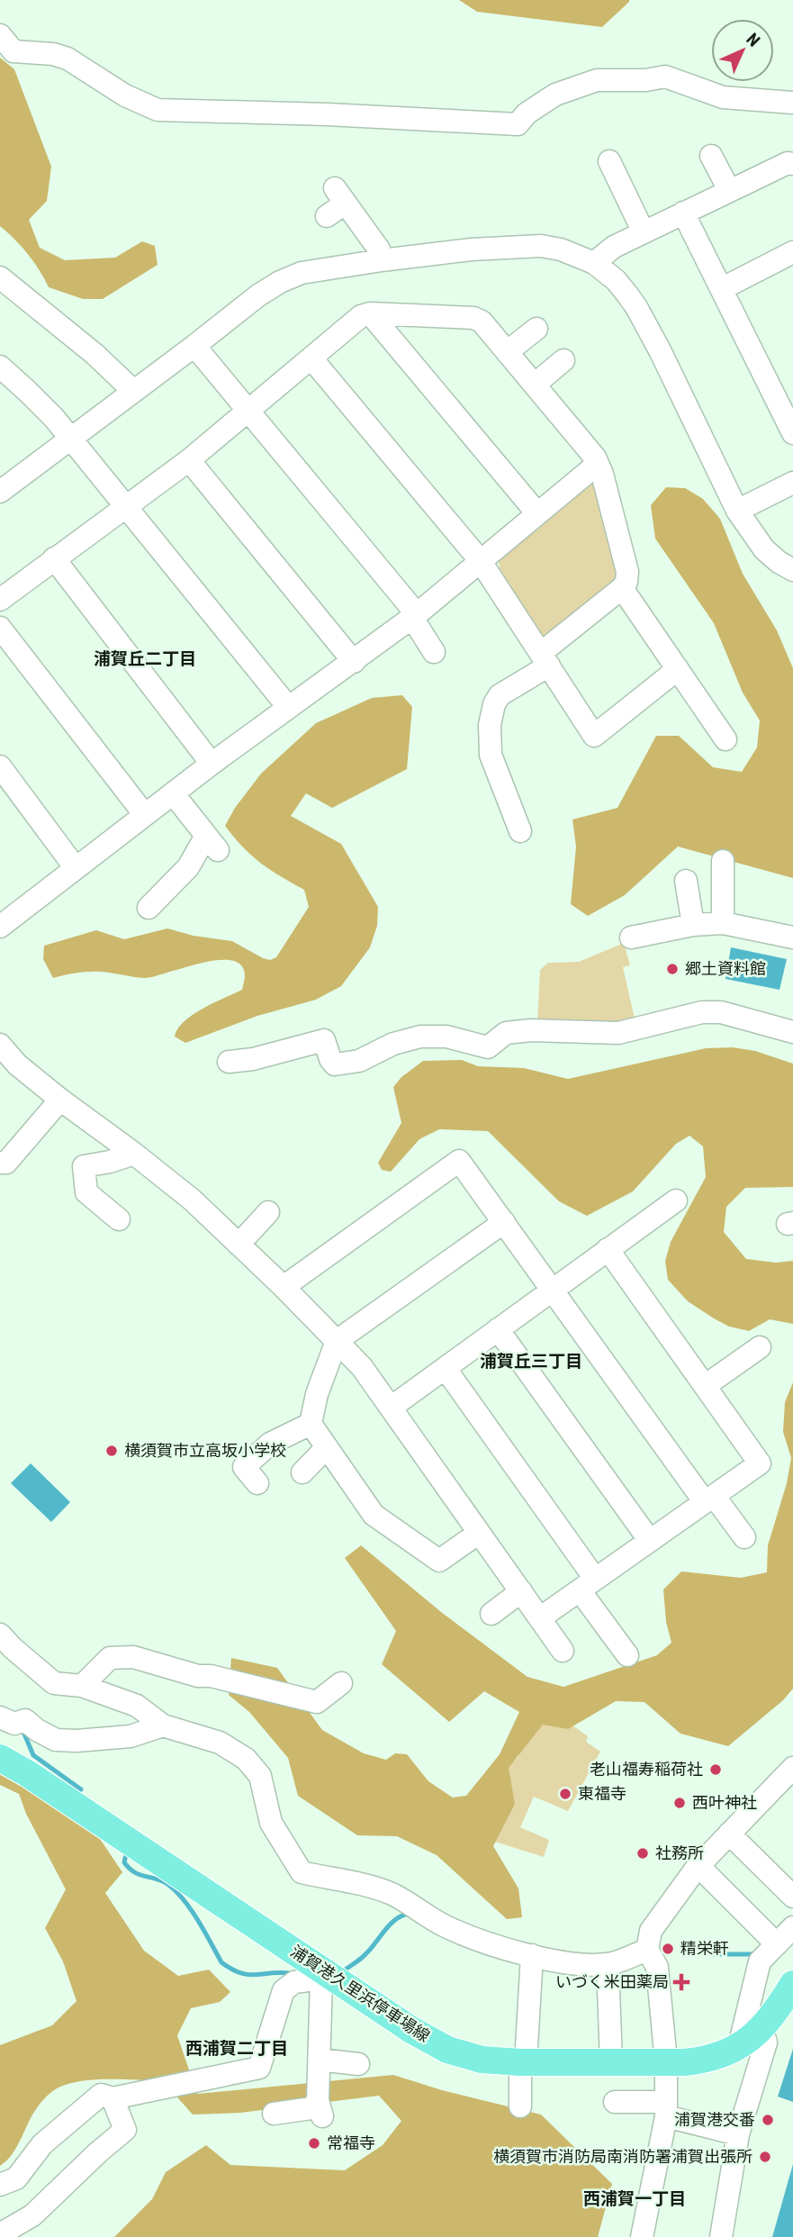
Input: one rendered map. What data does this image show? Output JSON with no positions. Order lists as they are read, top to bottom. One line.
{"streets":{"main road":["浦賀港久里浜停車場線"]},"districts":["浦賀丘二丁目","浦賀丘三丁目","西浦賀二丁目","西浦賀一丁目"],"places":{"other":["郷土資料館","横須賀市立高坂小学校","老山福寿稲荷社","東福寺","西叶神社","社務所","精栄軒","浦賀港交番","常福寺","横須賀市消防局南消防署浦賀出張所"],"health":["いづく米田薬局"]},"north":"top right"}
